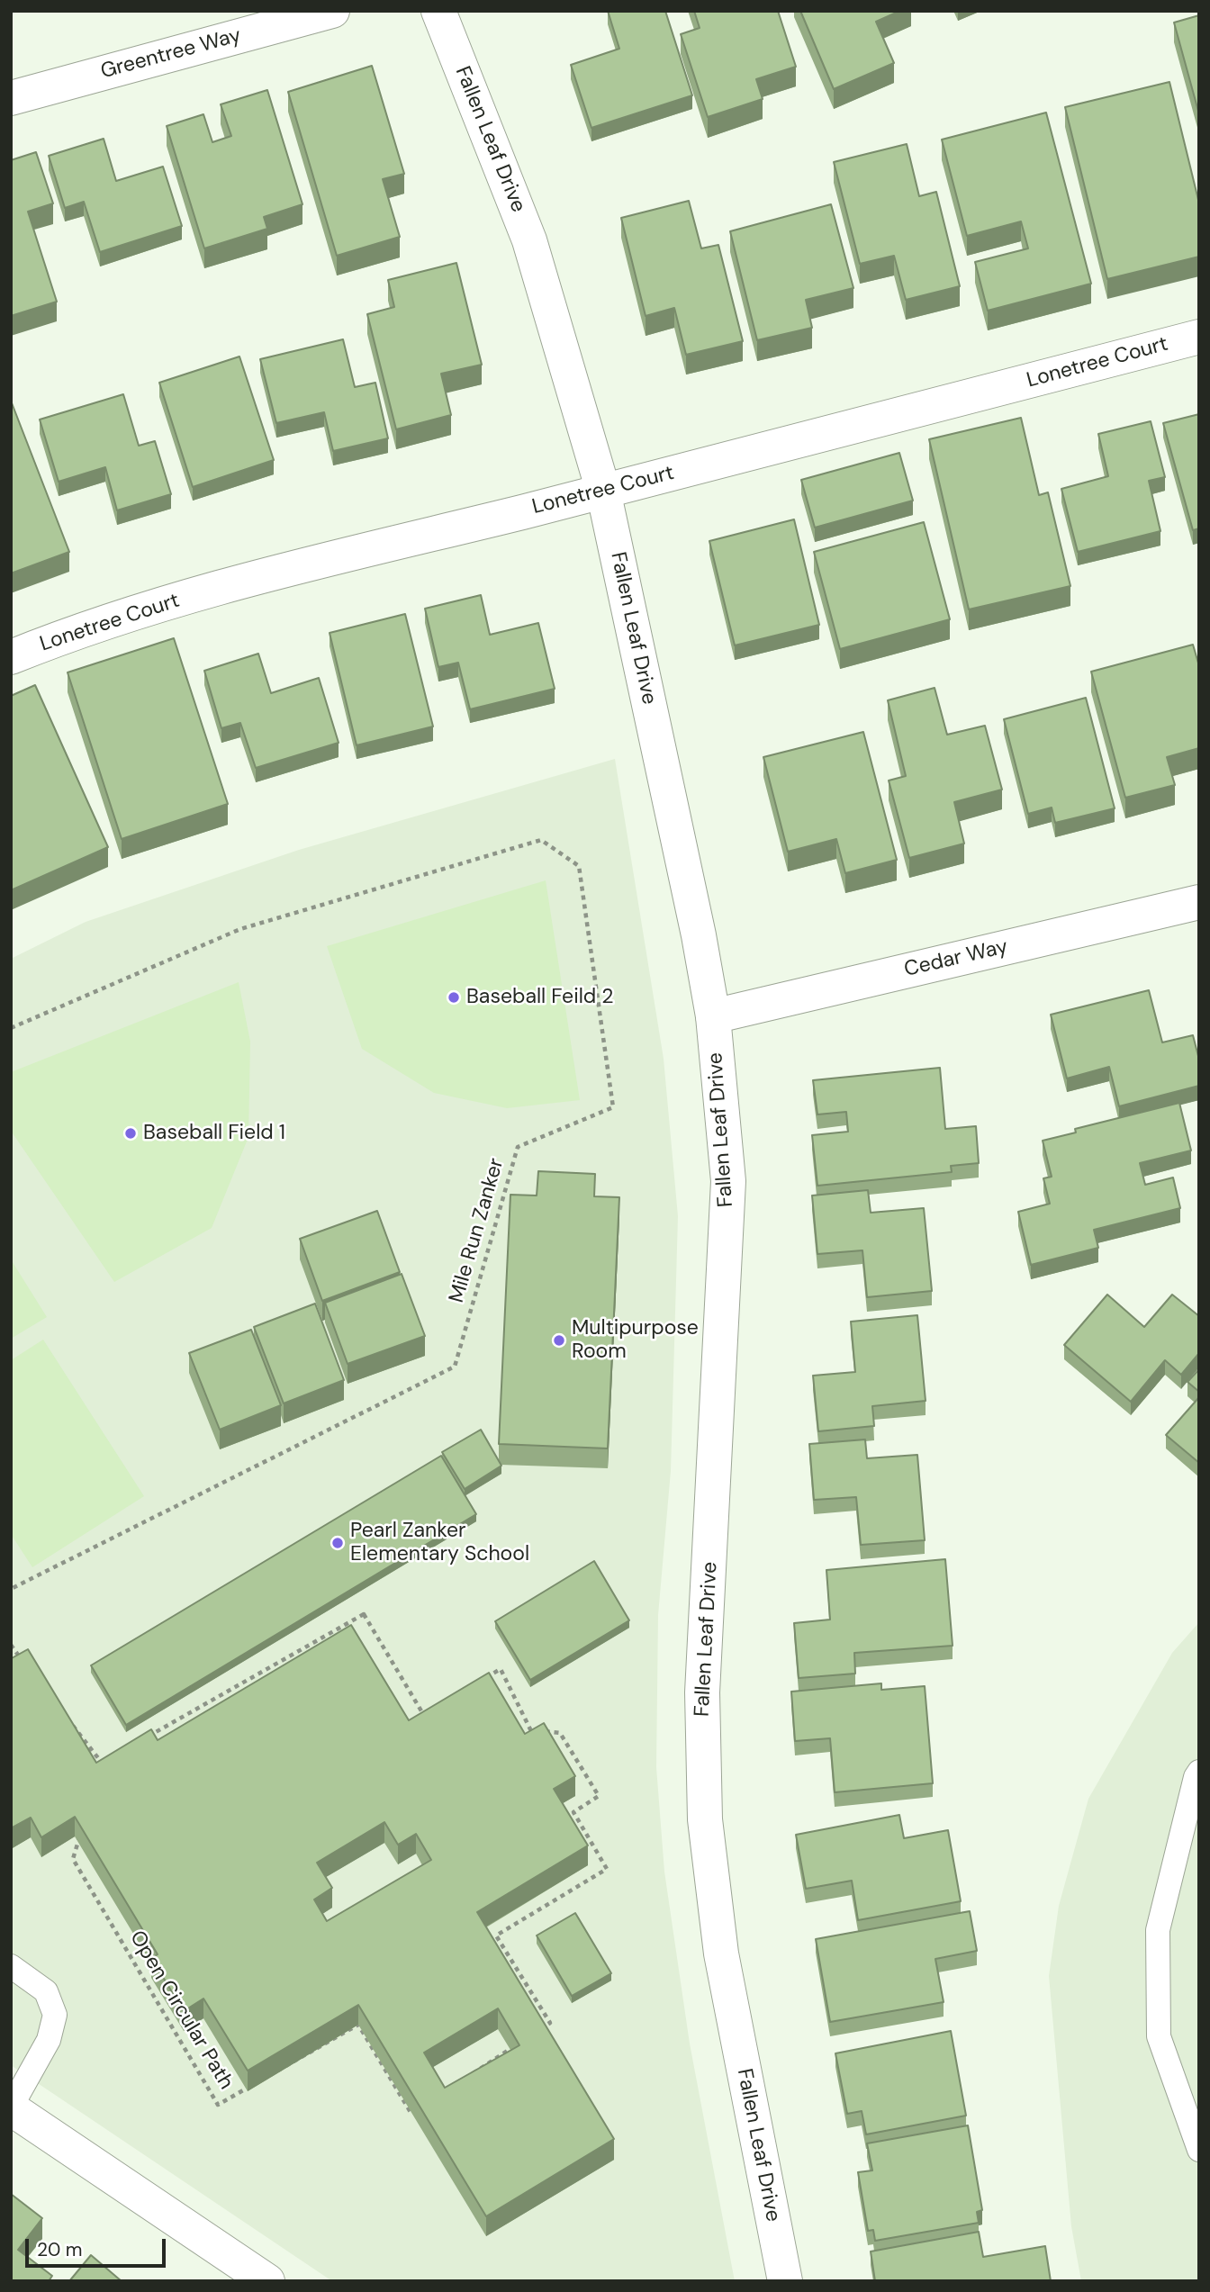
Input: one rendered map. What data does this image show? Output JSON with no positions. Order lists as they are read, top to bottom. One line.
{"streets":{"street":["Greentree Way","Fallen Leaf Drive","Lonetree Court","Cedar Way"],"path":["Mile Run Zanker","Open Circular Path"]},"crossings":[["Fallen Leaf Drive","Lonetree Court"],["Fallen Leaf Drive","Cedar Way"]],"places":["Baseball Feild 2","Baseball Field 1","Multipurpose Room","Pearl Zanker Elementary School"],"scale_bar":"20 m"}
